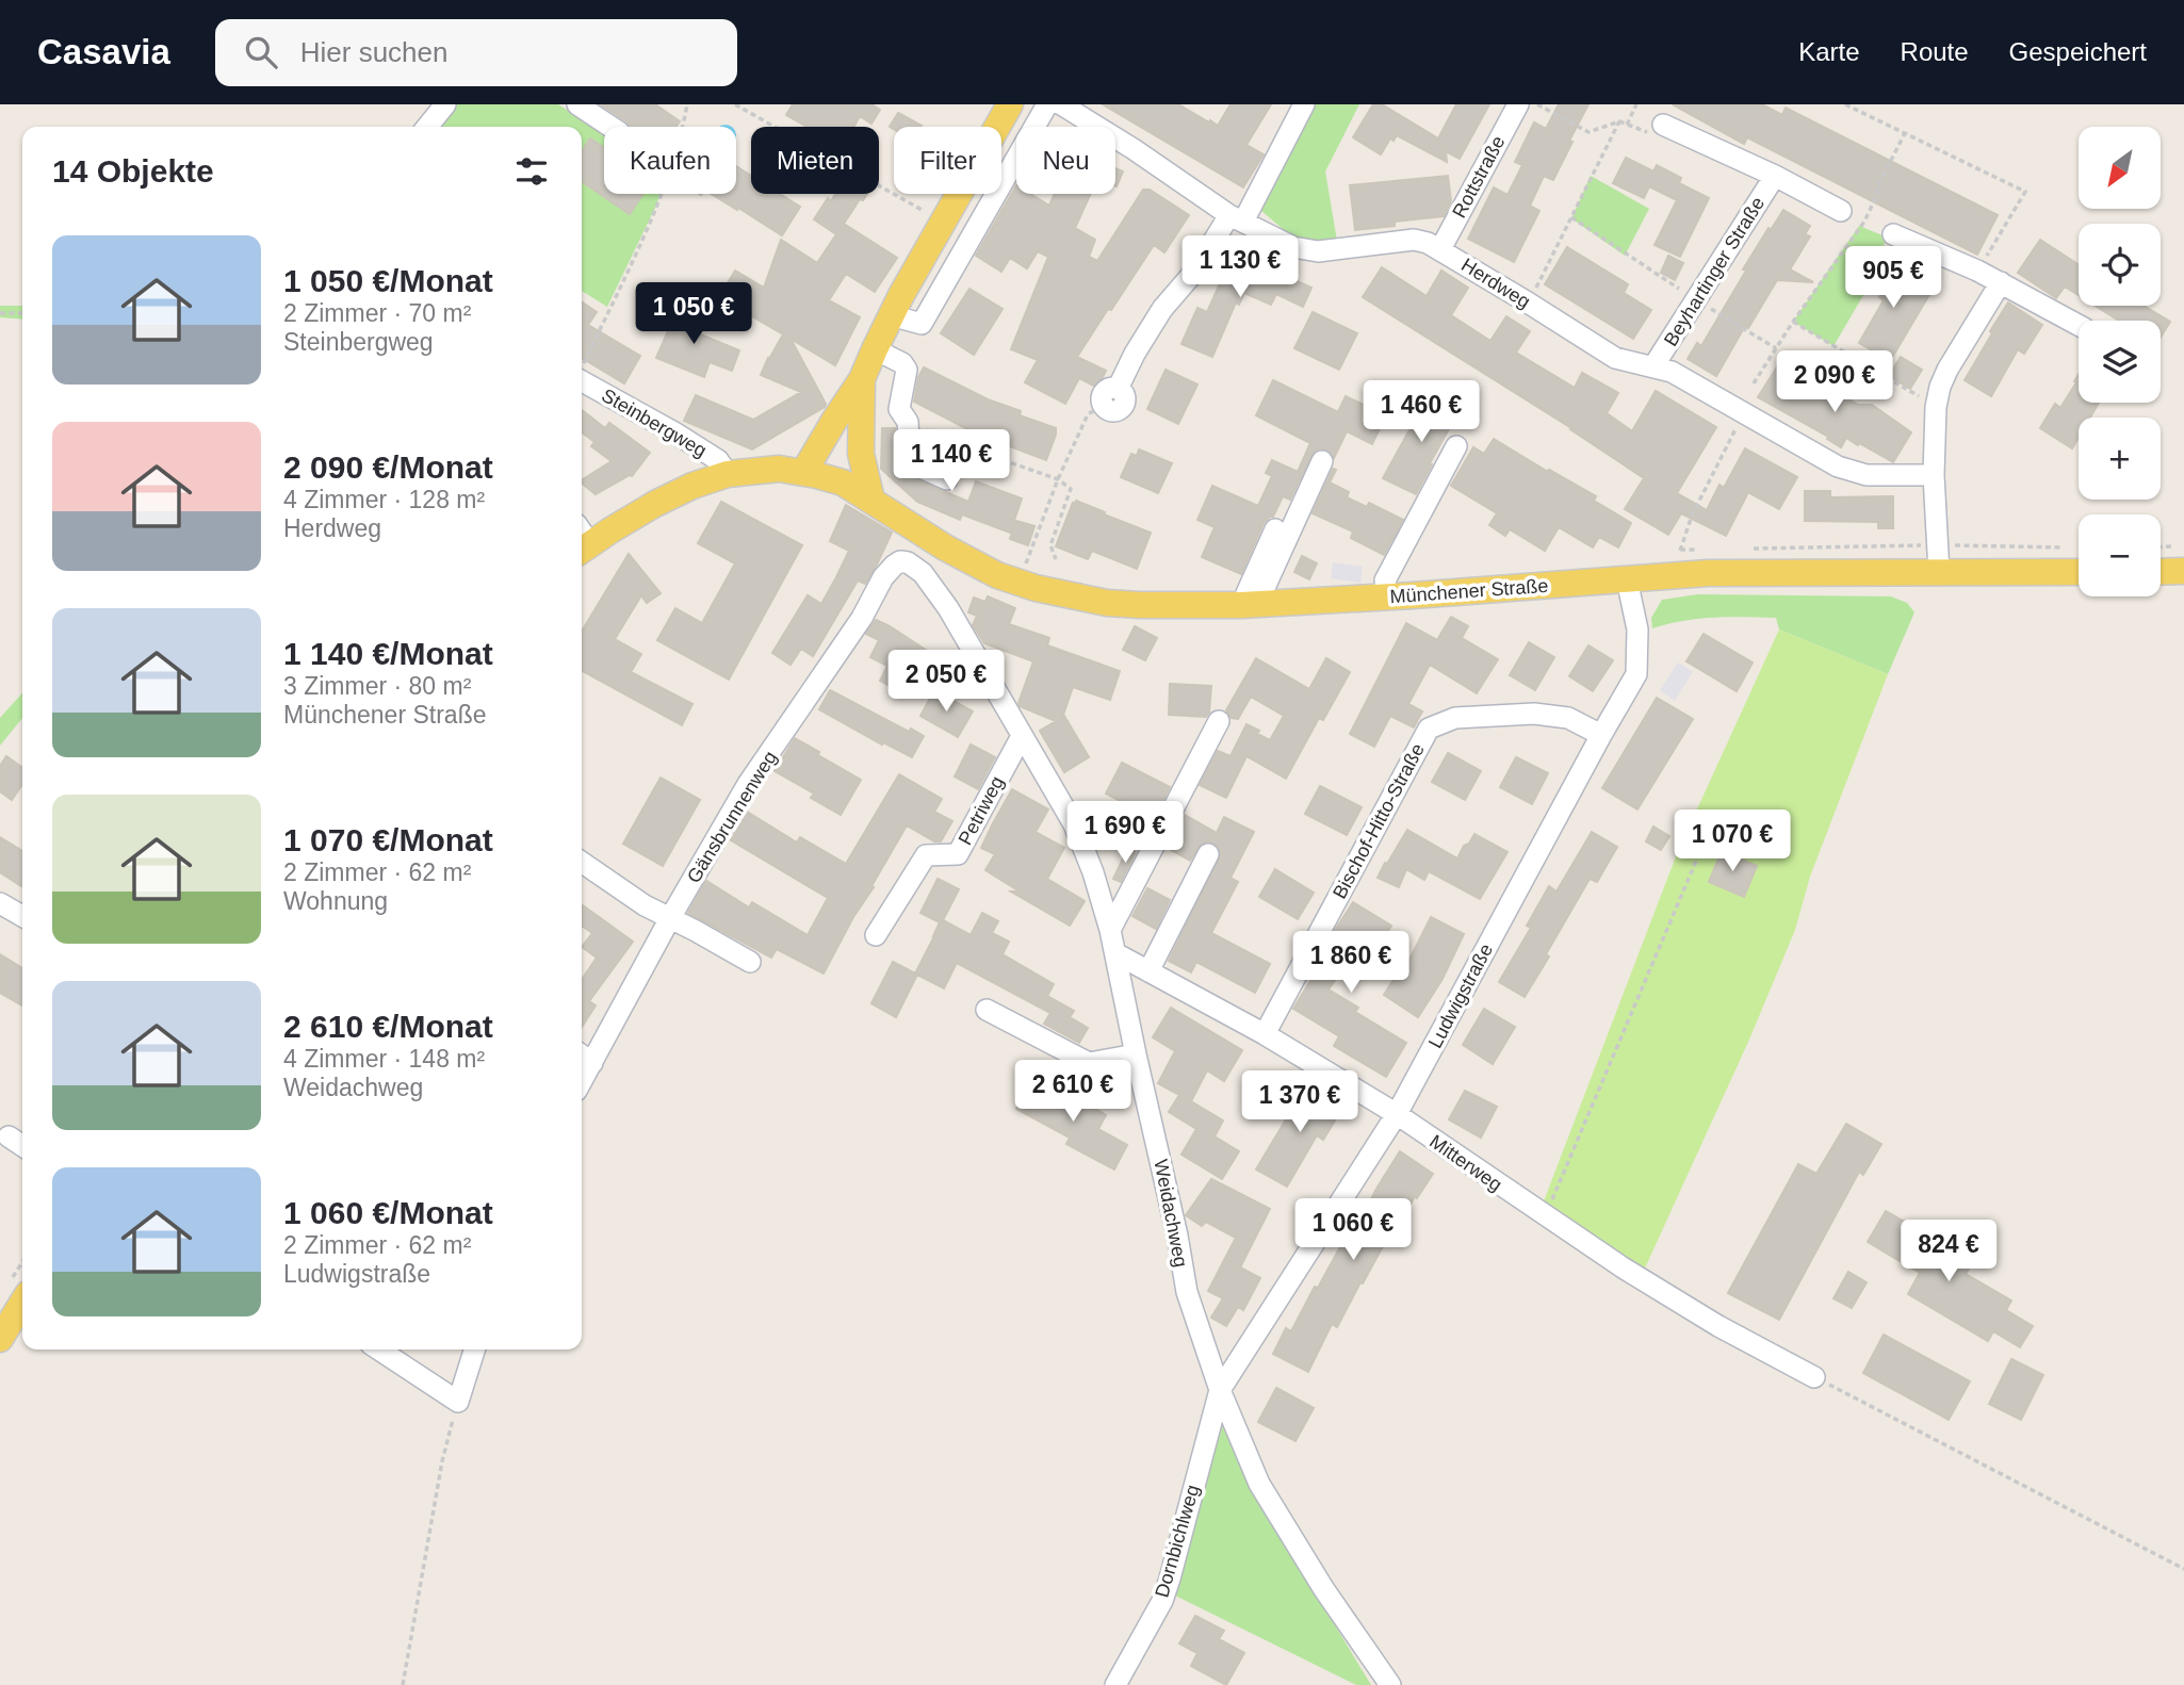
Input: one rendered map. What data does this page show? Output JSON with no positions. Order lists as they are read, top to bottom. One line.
{"streets":{"main road":["Münchener Straße"],"street":["Rottstraße","Beyhartinger Straße","Herdweg","Steinbergweg","Petriweg","Gänsbrunnenweg","Bischof-Hitto-Straße","Ludwigstraße","Mitterweg","Weidachweg","Dornbichlweg"]},"crossings":[["Rottstraße","Herdweg"],["Beyhartinger Straße","Herdweg"],["Steinbergweg","Münchener Straße"],["Münchener Straße","Ludwigstraße"],["Petriweg","Weidachweg"],["Gänsbrunnenweg","Weidachweg"],["Bischof-Hitto-Straße","Ludwigstraße"],["Bischof-Hitto-Straße","Mitterweg"],["Ludwigstraße","Mitterweg"],["Ludwigstraße","Weidachweg"],["Ludwigstraße","Dornbichlweg"],["Mitterweg","Weidachweg"],["Weidachweg","Dornbichlweg"]],"north":"bottom left","page":{"header":"Casavia","search":"Hier suchen","nav":["Karte","Route","Gespeichert"],"map_buttons":["+","−"],"chip":["Kaufen","Mieten","Filter","Neu"],"heading":"14 Objekte","list":[{"name":"1 050 €/Monat","note":"2 Zimmer · 70 m² · Steinbergweg"},{"name":"2 090 €/Monat","note":"4 Zimmer · 128 m² · Herdweg"},{"name":"1 140 €/Monat","note":"3 Zimmer · 80 m² · Münchener Straße"},{"name":"1 070 €/Monat","note":"2 Zimmer · 62 m² · Wohnung"},{"name":"2 610 €/Monat","note":"4 Zimmer · 148 m² · Weidachweg"},{"name":"1 060 €/Monat","note":"2 Zimmer · 62 m² · Ludwigstraße"}],"price":["1 130 €","905 €","1 050 €","2 090 €","1 460 €","1 140 €","2 050 €","1 690 €","1 070 €","1 860 €","2 610 €","1 370 €","1 060 €","824 €"]}}
